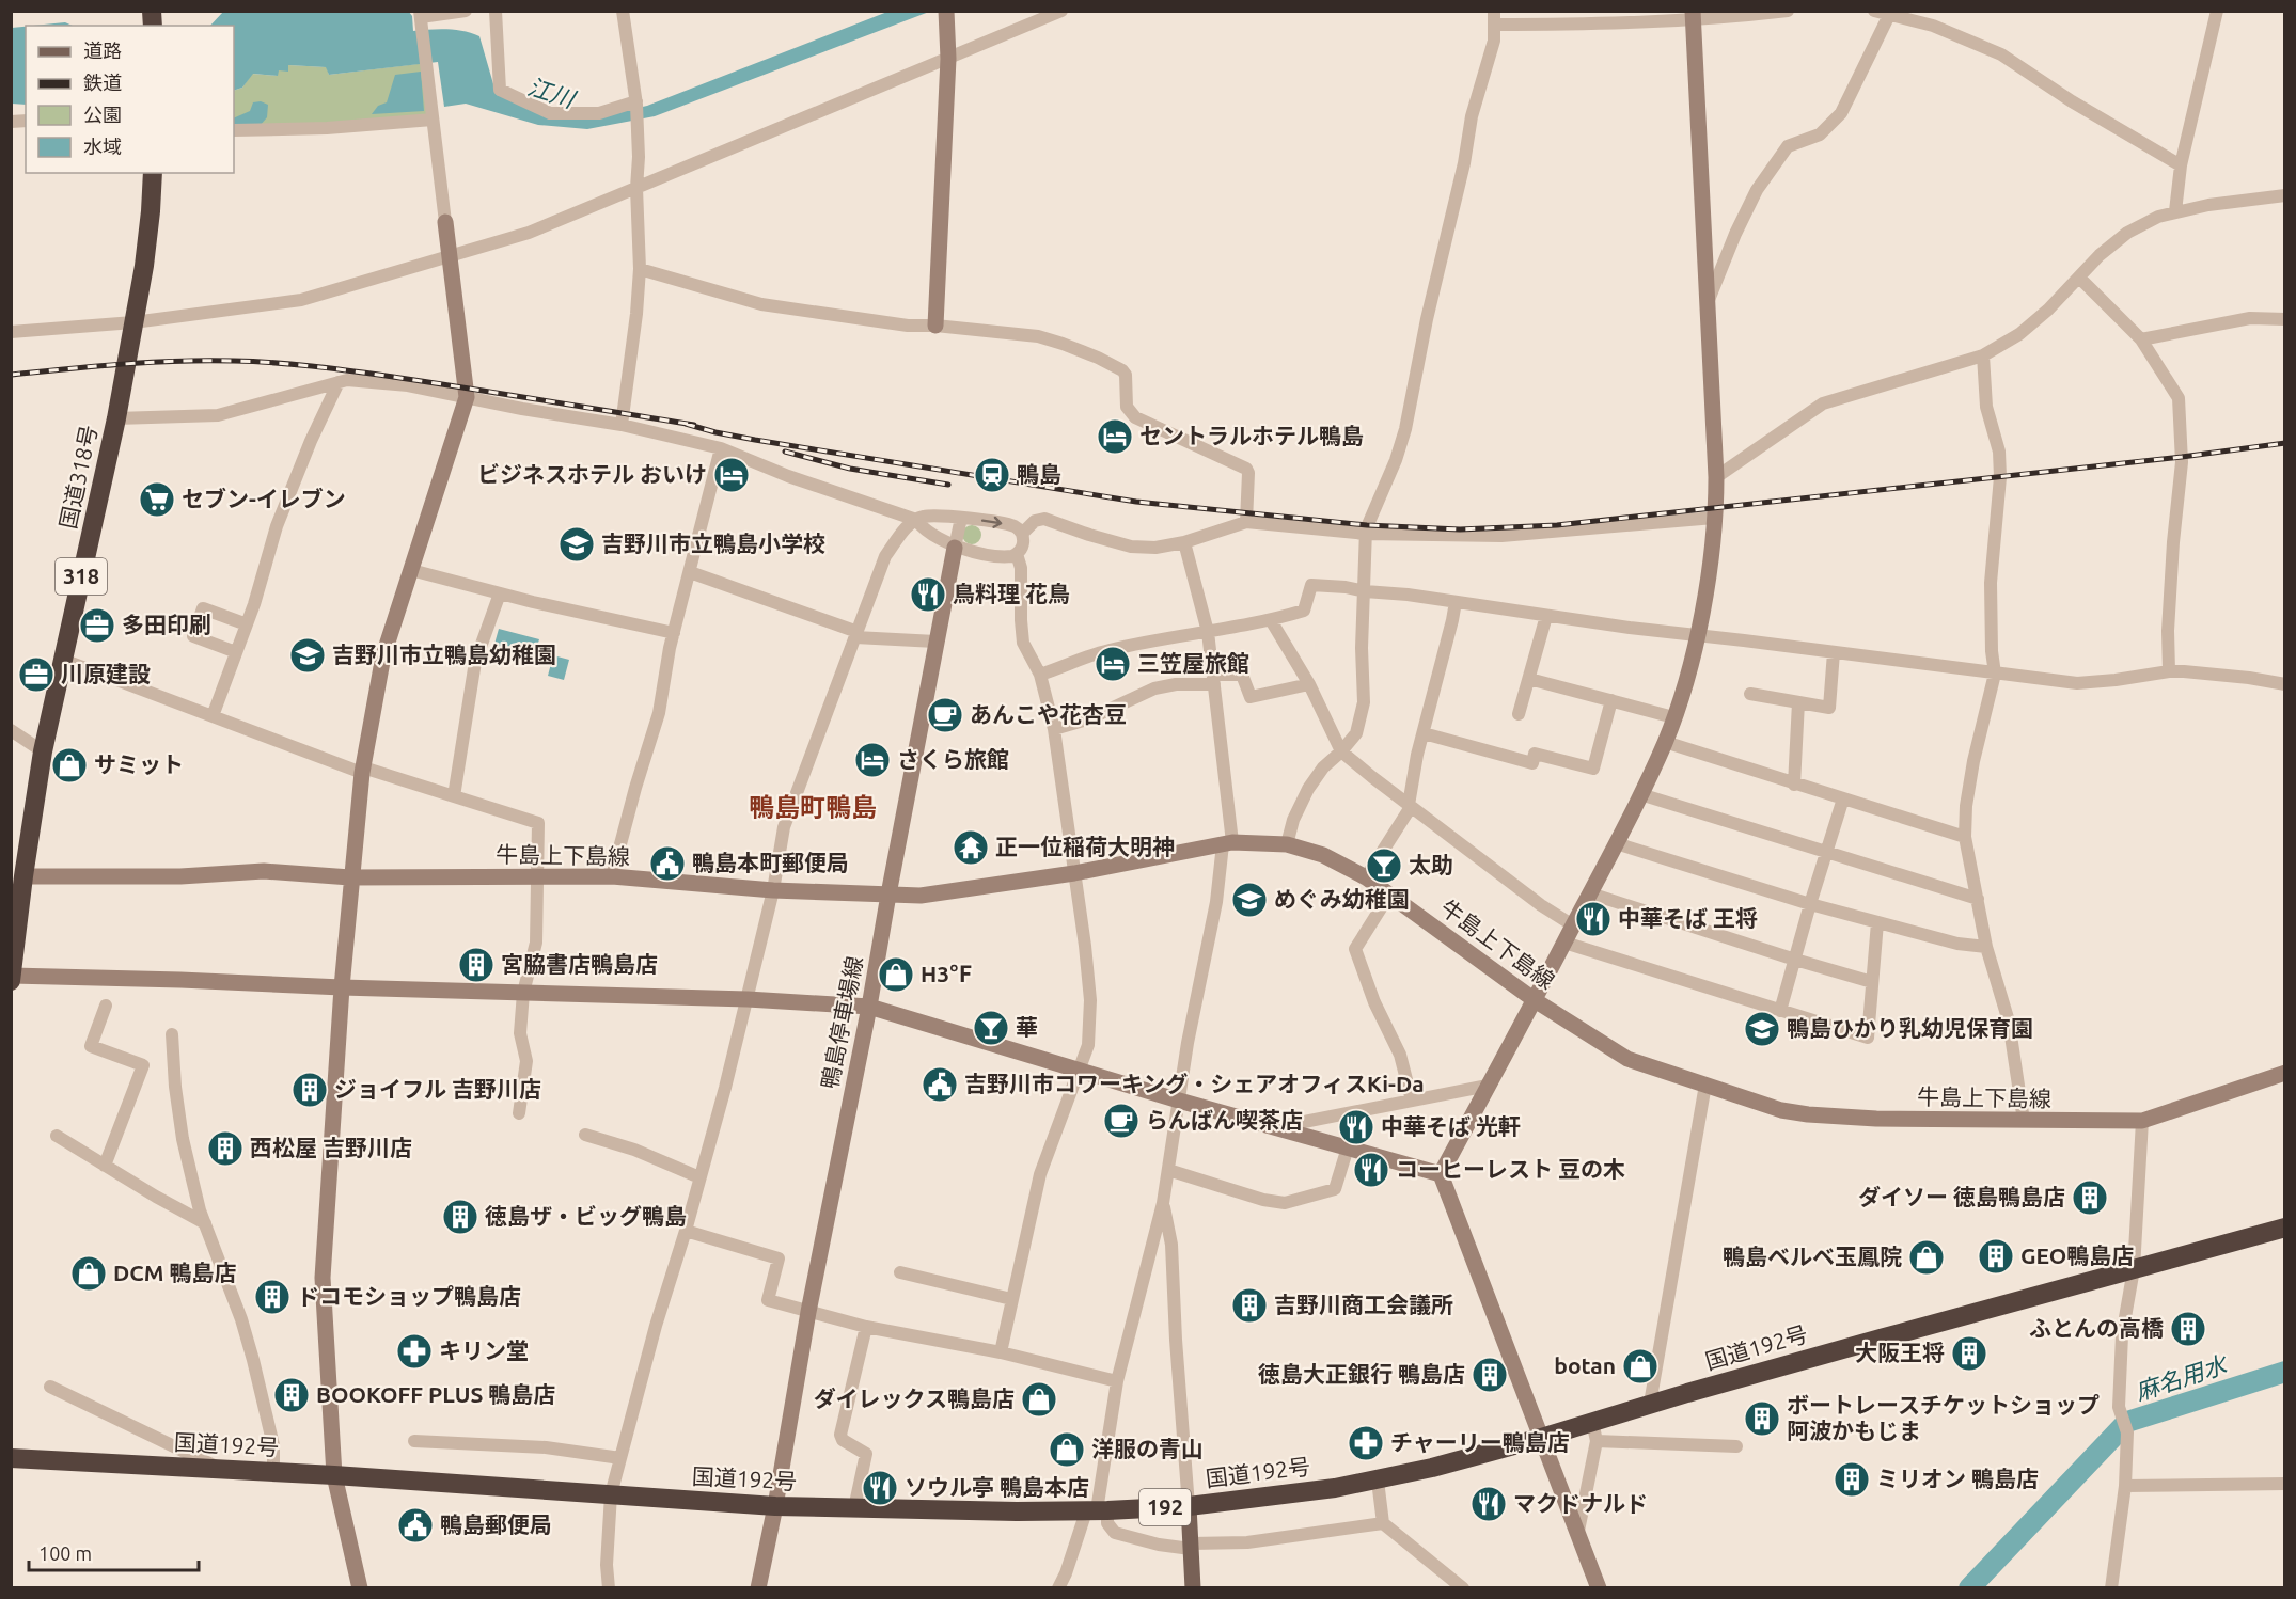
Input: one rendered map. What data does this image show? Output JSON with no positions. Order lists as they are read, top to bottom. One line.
{"streets":{"highway":["国道318号","318","国道192号","192"],"street":["牛島上下島線","鴨島停車場線"]},"crossings":[["国道318号","牛島上下島線"],["牛島上下島線","鴨島停車場線"],["鴨島停車場線","国道192号"]],"districts":["鴨島町鴨島"],"water":["江川","麻名用水"],"places":{"hotel":["セントラルホテル鴨島","ビジネスホテル おいけ","三笠屋旅館","さくら旅館"],"station":["鴨島"],"supermarket":["セブン-イレブン"],"school or university":["吉野川市立鴨島小学校","吉野川市立鴨島幼稚園","めぐみ幼稚園","鴨島ひかり乳幼児保育園"],"restaurant":["鳥料理 花鳥","中華そば 王将","中華そば 光軒","コーヒーレスト 豆の木","ソウル亭 鴨島本店","マクドナルド"],"office":["多田印刷","川原建設"],"cafe":["あんこや花杏豆","らんばん喫茶店"],"shop":["サミット","H3℉","鴨島ベルベ玉鳳院","DCM 鴨島店","botan","ダイレックス鴨島店","洋服の青山"],"temple":["正一位稲荷大明神"],"public building":["鴨島本町郵便局","吉野川市コワーキング・シェアオフィスKi-Da","鴨島郵便局"],"bar":["太助","華"],"building":["宮脇書店鴨島店","ジョイフル 吉野川店","西松屋 吉野川店","ダイソー 徳島鴨島店","徳島ザ・ビッグ鴨島","GEO鴨島店","ドコモショップ鴨島店","吉野川商工会議所","ふとんの高橋","大阪王将","徳島大正銀行 鴨島店","BOOKOFF PLUS 鴨島店","ボートレースチケットショップ 阿波かもじま","ミリオン 鴨島店"],"pharmacy":["キリン堂","チャーリー鴨島店"]},"legend":["道路","鉄道","公園","水域"],"scale_bar":"100 m"}
